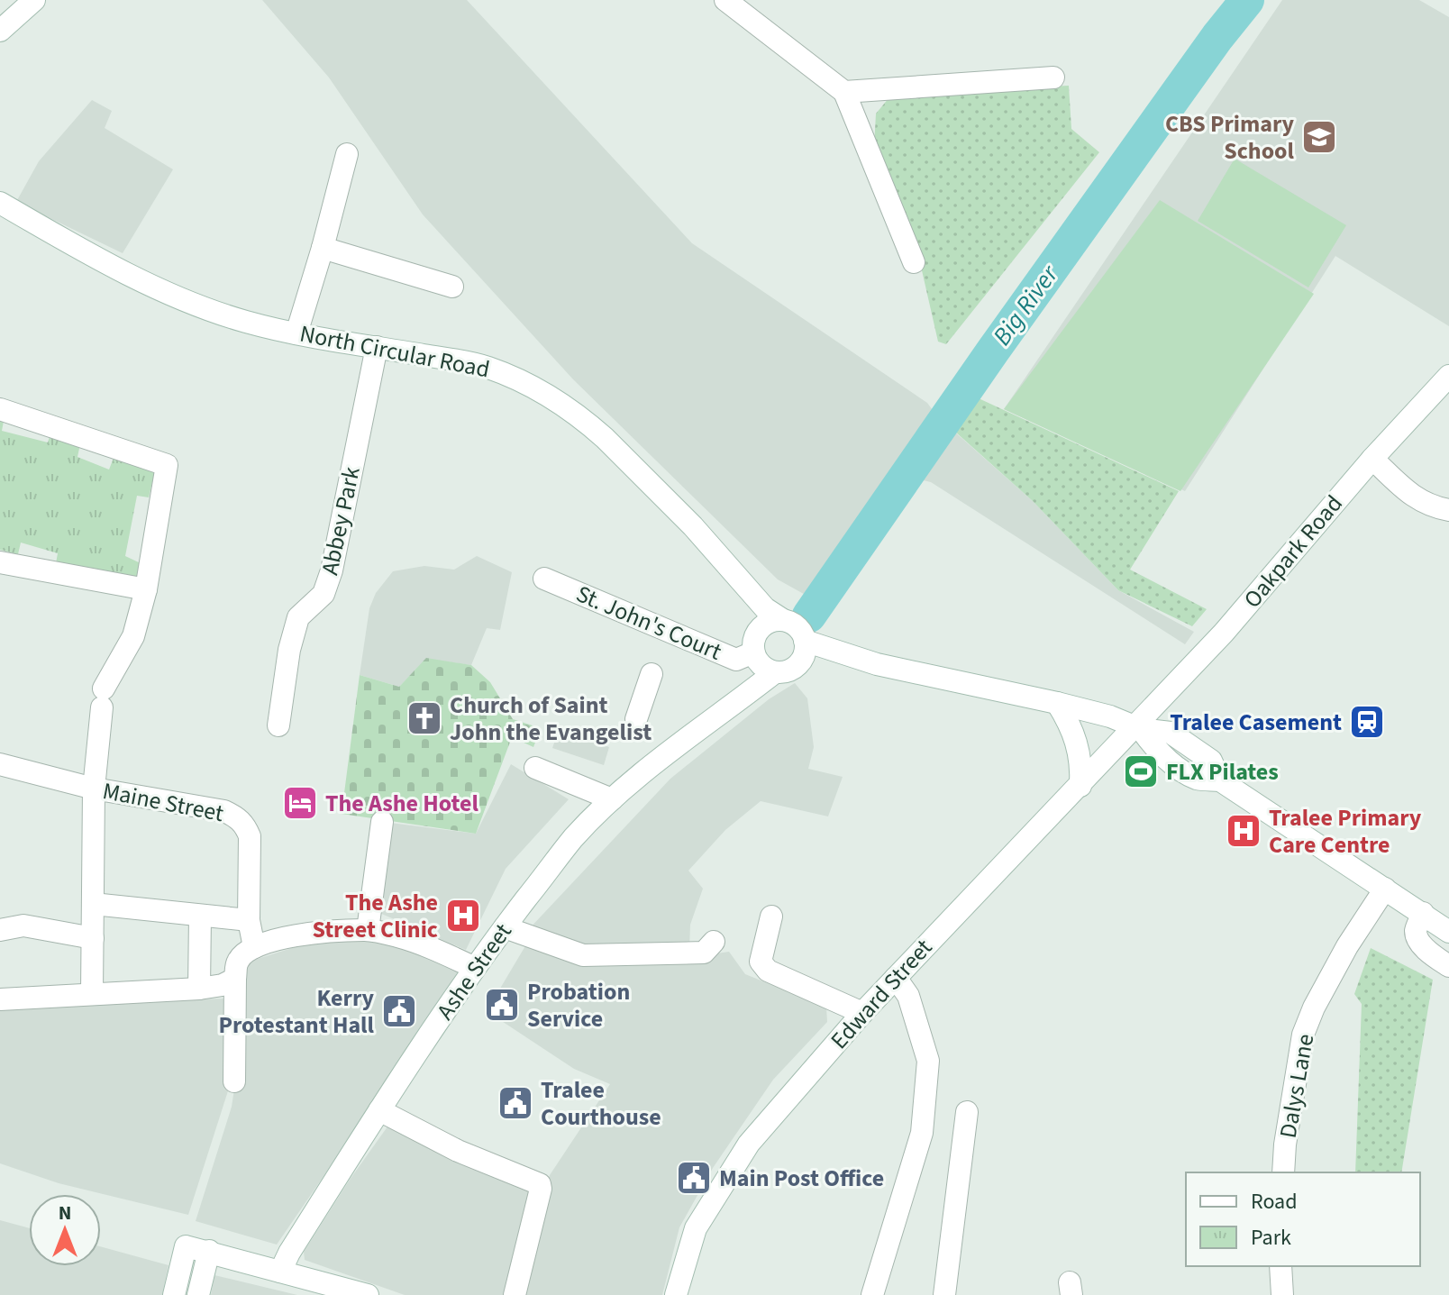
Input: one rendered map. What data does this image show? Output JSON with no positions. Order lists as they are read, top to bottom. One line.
{"streets":{"street":["North Circular Road","Abbey Park","Oakpark Road","St. John's Court","Maine Street","Ashe Street","Edward Street","Dalys Lane"]},"crossings":[["North Circular Road","Abbey Park"],["North Circular Road","St. John's Court"],["North Circular Road","Ashe Street"],["Oakpark Road","Edward Street"],["St. John's Court","Ashe Street"]],"water":["Big River"],"places":{"school or university":["CBS Primary School"],"church":["Church of Saint John the Evangelist"],"station":["Tralee Casement"],"sports":["FLX Pilates"],"hotel":["The Ashe Hotel"],"hospital":["Tralee Primary Care Centre","The Ashe Street Clinic"],"public building":["Probation Service","Kerry Protestant Hall","Tralee Courthouse","Main Post Office"]},"legend":["Road","Park"],"north":"top"}
